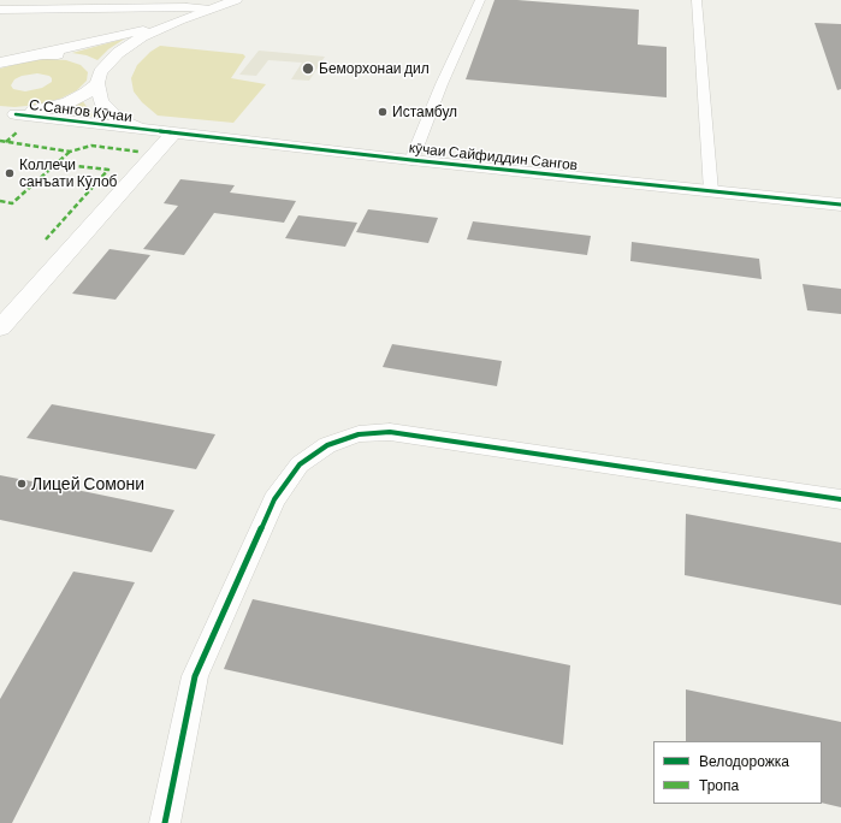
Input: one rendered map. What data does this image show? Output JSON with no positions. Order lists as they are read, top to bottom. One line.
{"streets":{"street":["С.Сангов Кӯчаи","кӯчаи Сайфиддин Сангов"]},"crossings":[["С.Сангов Кӯчаи","кӯчаи Сайфиддин Сангов"]],"places":["Беморхонаи дил","Истамбул","Коллеҷи санъати Кӯлоб","Лицей Сомони"],"legend":["Велодорожка","Тропа"]}
